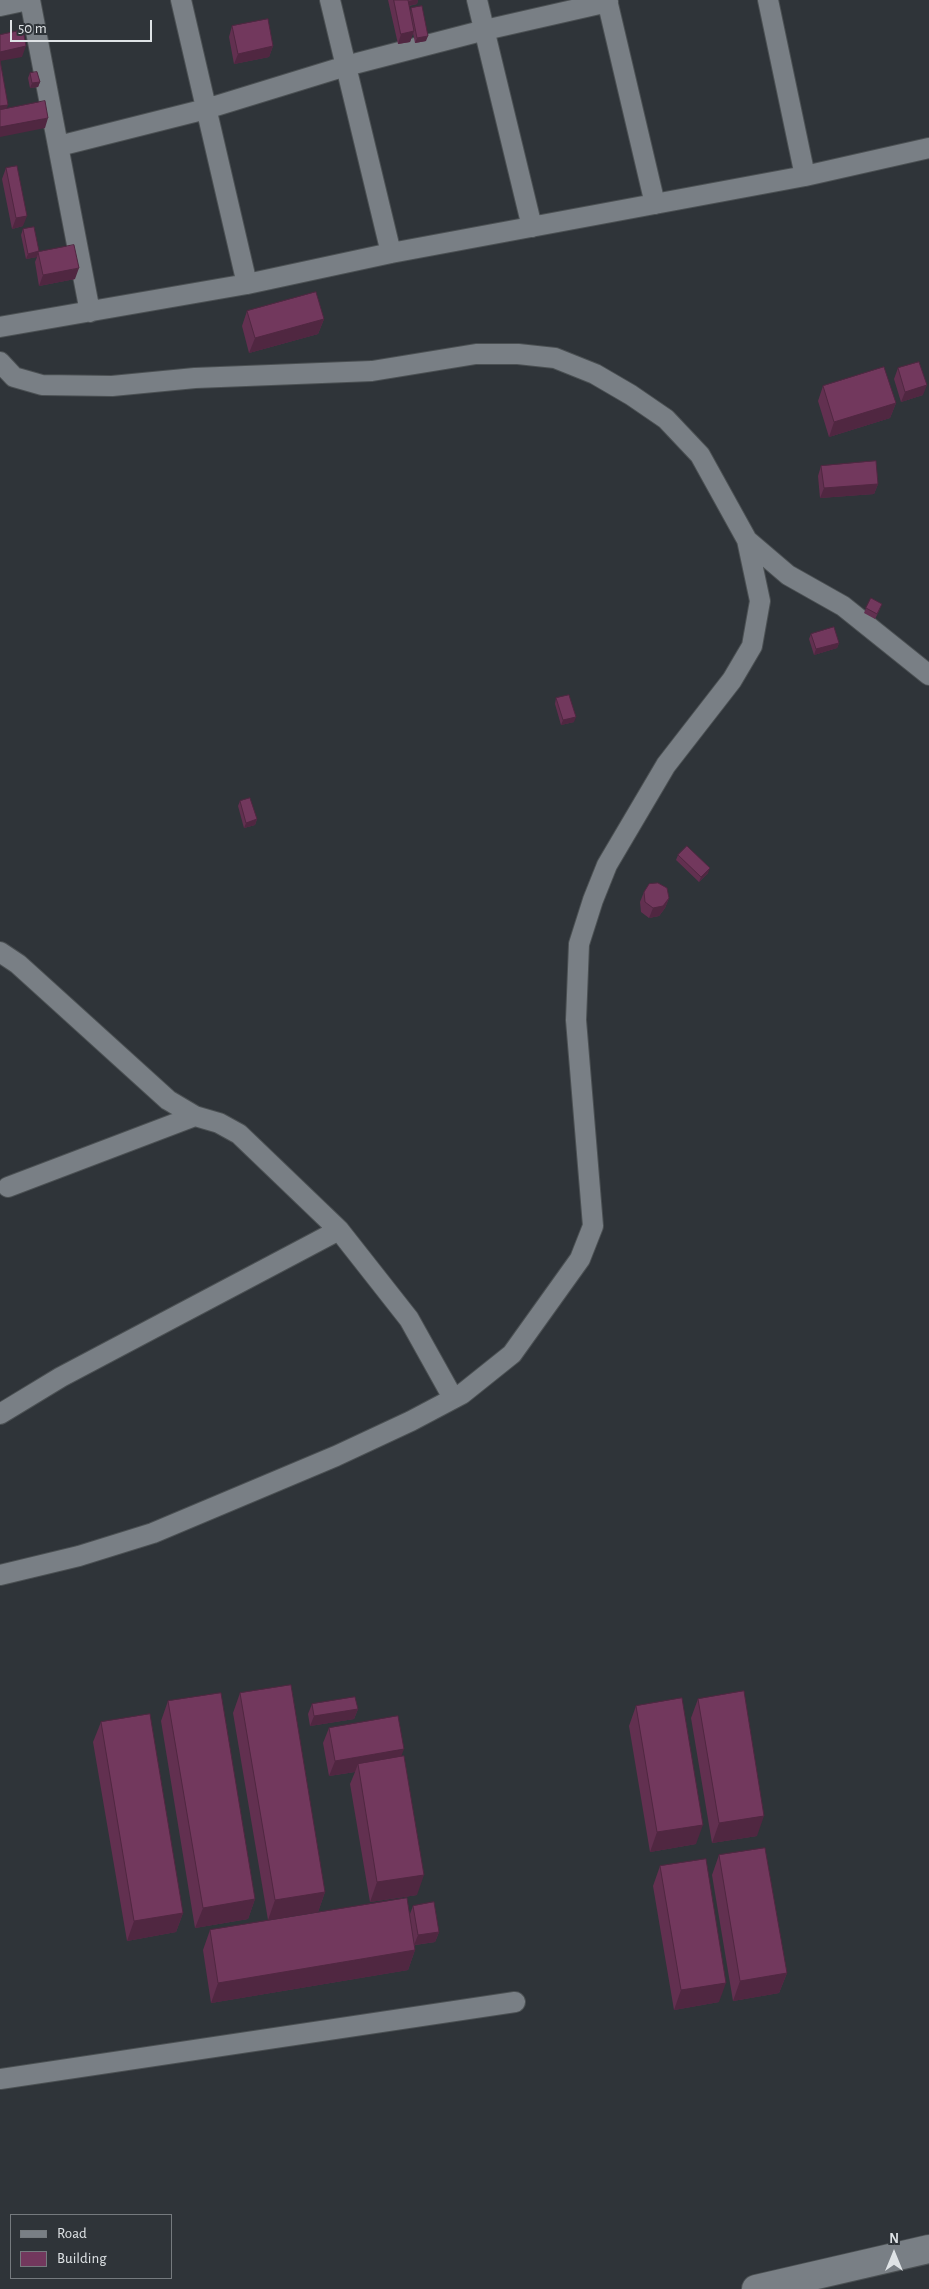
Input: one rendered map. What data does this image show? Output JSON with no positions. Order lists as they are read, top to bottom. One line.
{"legend":["Road","Building"],"scale_bar":"50 m","north":"top"}
